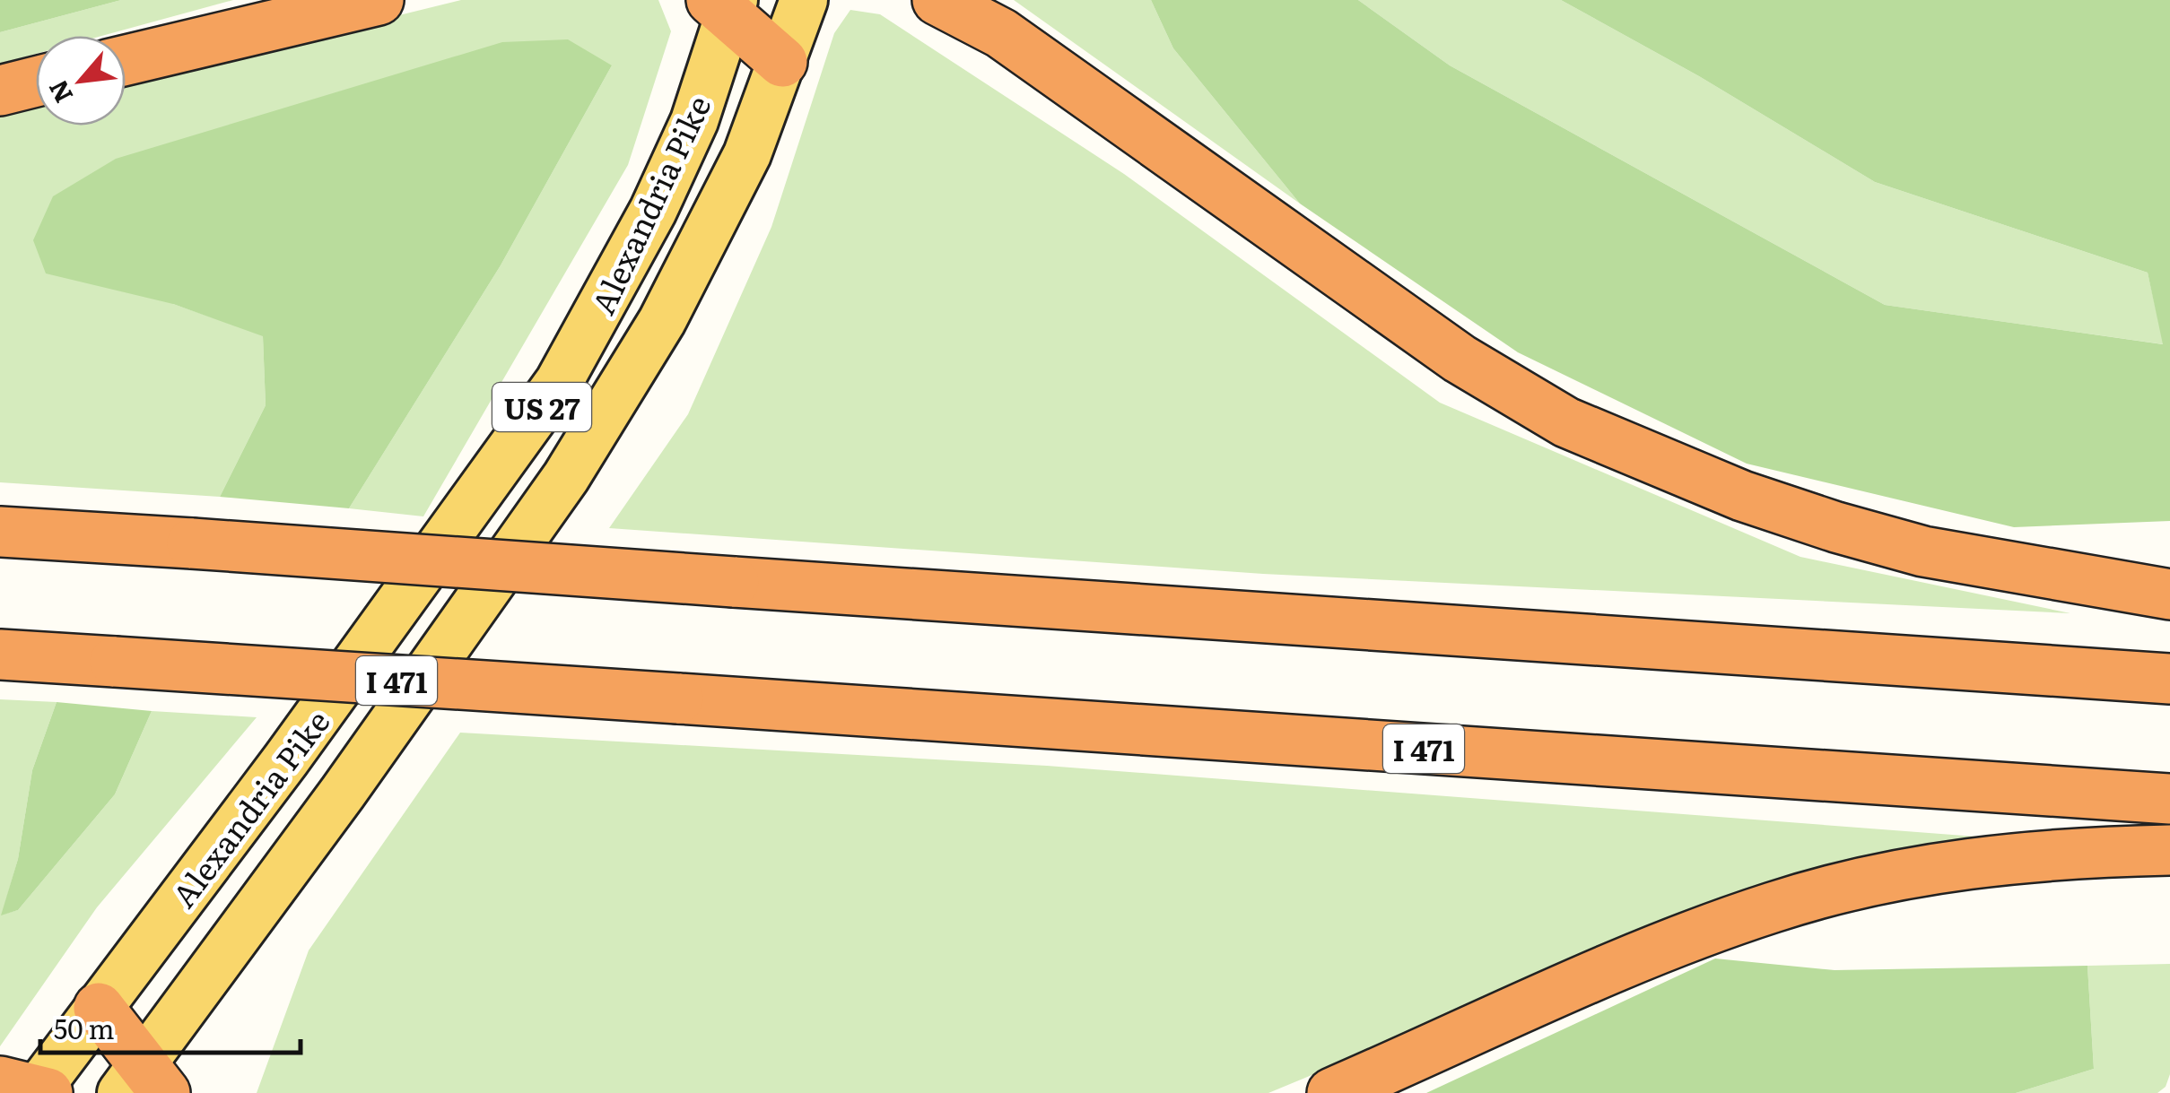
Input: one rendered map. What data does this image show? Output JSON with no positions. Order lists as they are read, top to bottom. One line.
{"streets":{"highway":["I 471"],"main road":["Alexandria Pike","US 27"]},"scale_bar":"50 m","north":"bottom left"}
